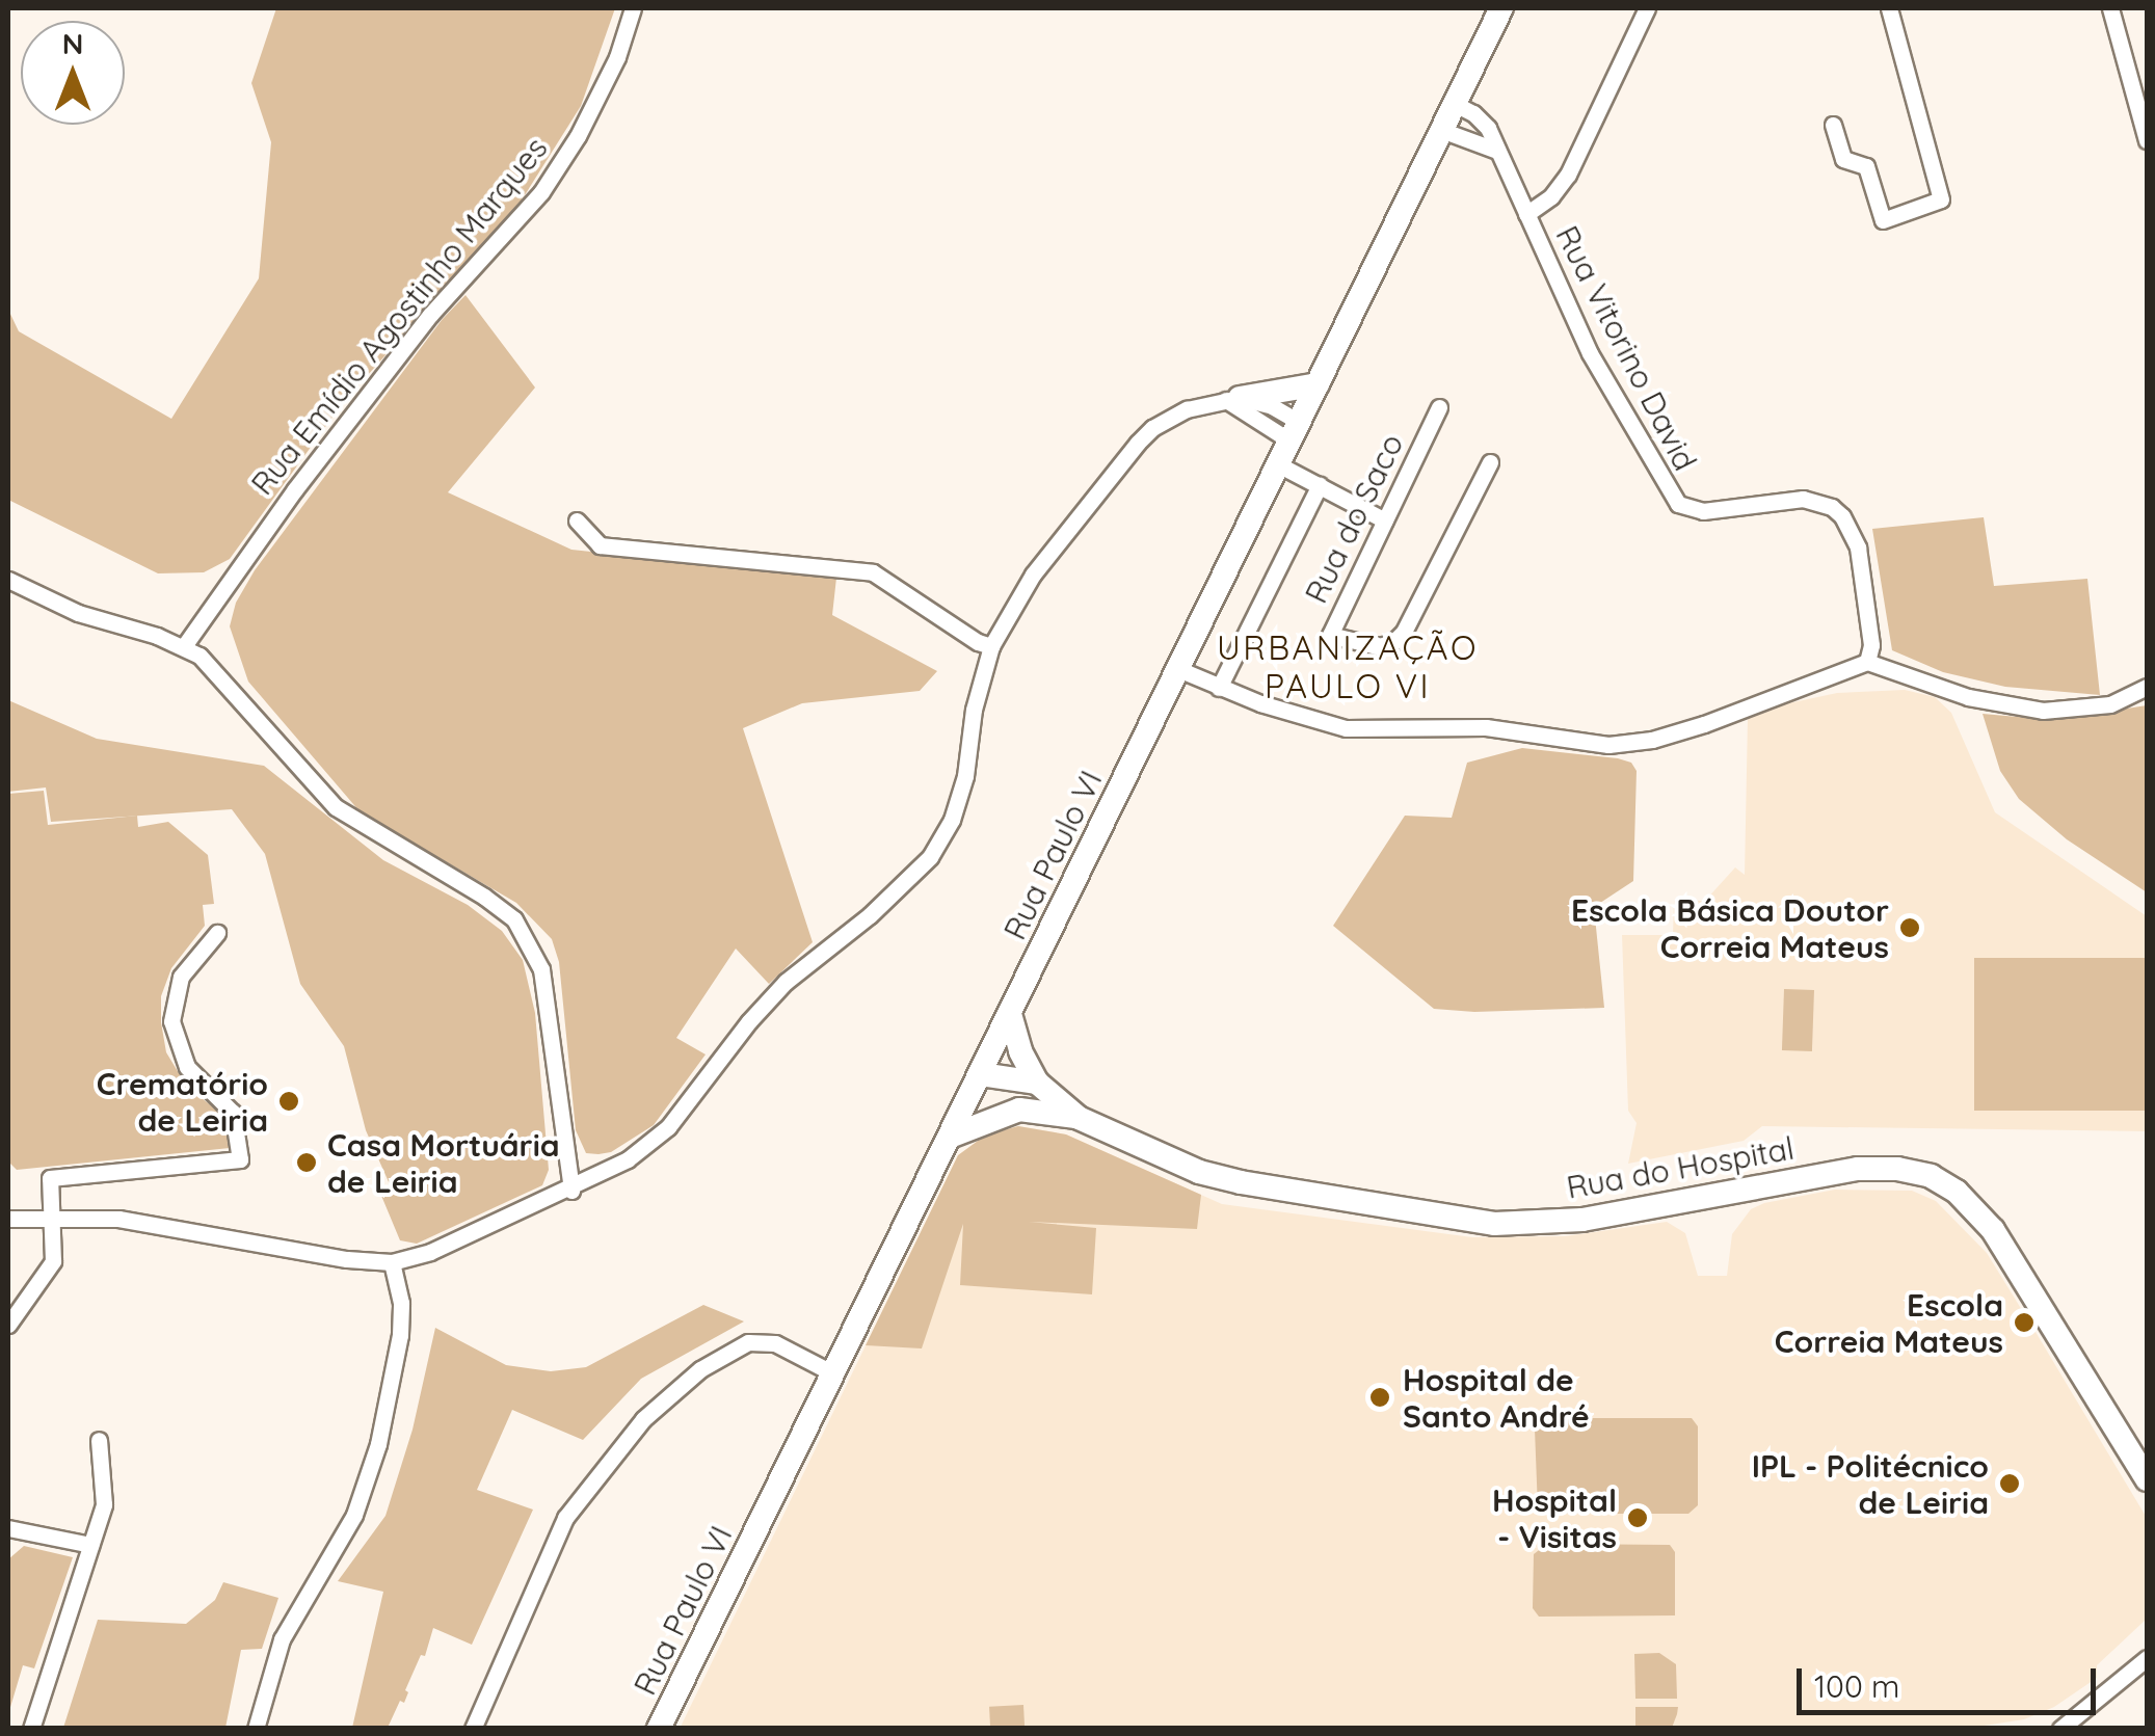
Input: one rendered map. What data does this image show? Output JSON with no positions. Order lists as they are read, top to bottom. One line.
{"streets":{"main road":["Rua Paulo VI","Rua do Hospital"],"street":["Rua Emídio Agostinho Marques","Rua Vitorino David","Rua do Saco"]},"crossings":[["Rua Vitorino David","Rua Paulo VI"],["Rua Paulo VI","Rua do Hospital"]],"districts":["URBANIZAÇÃO PAULO VI"],"places":["Escola Básica Doutor Correia Mateus","Crematório de Leiria","Casa Mortuária de Leiria","Escola Correia Mateus","Hospital de Santo André","IPL - Politécnico de Leiria","Hospital - Visitas"],"scale_bar":"100 m","north":"top"}
